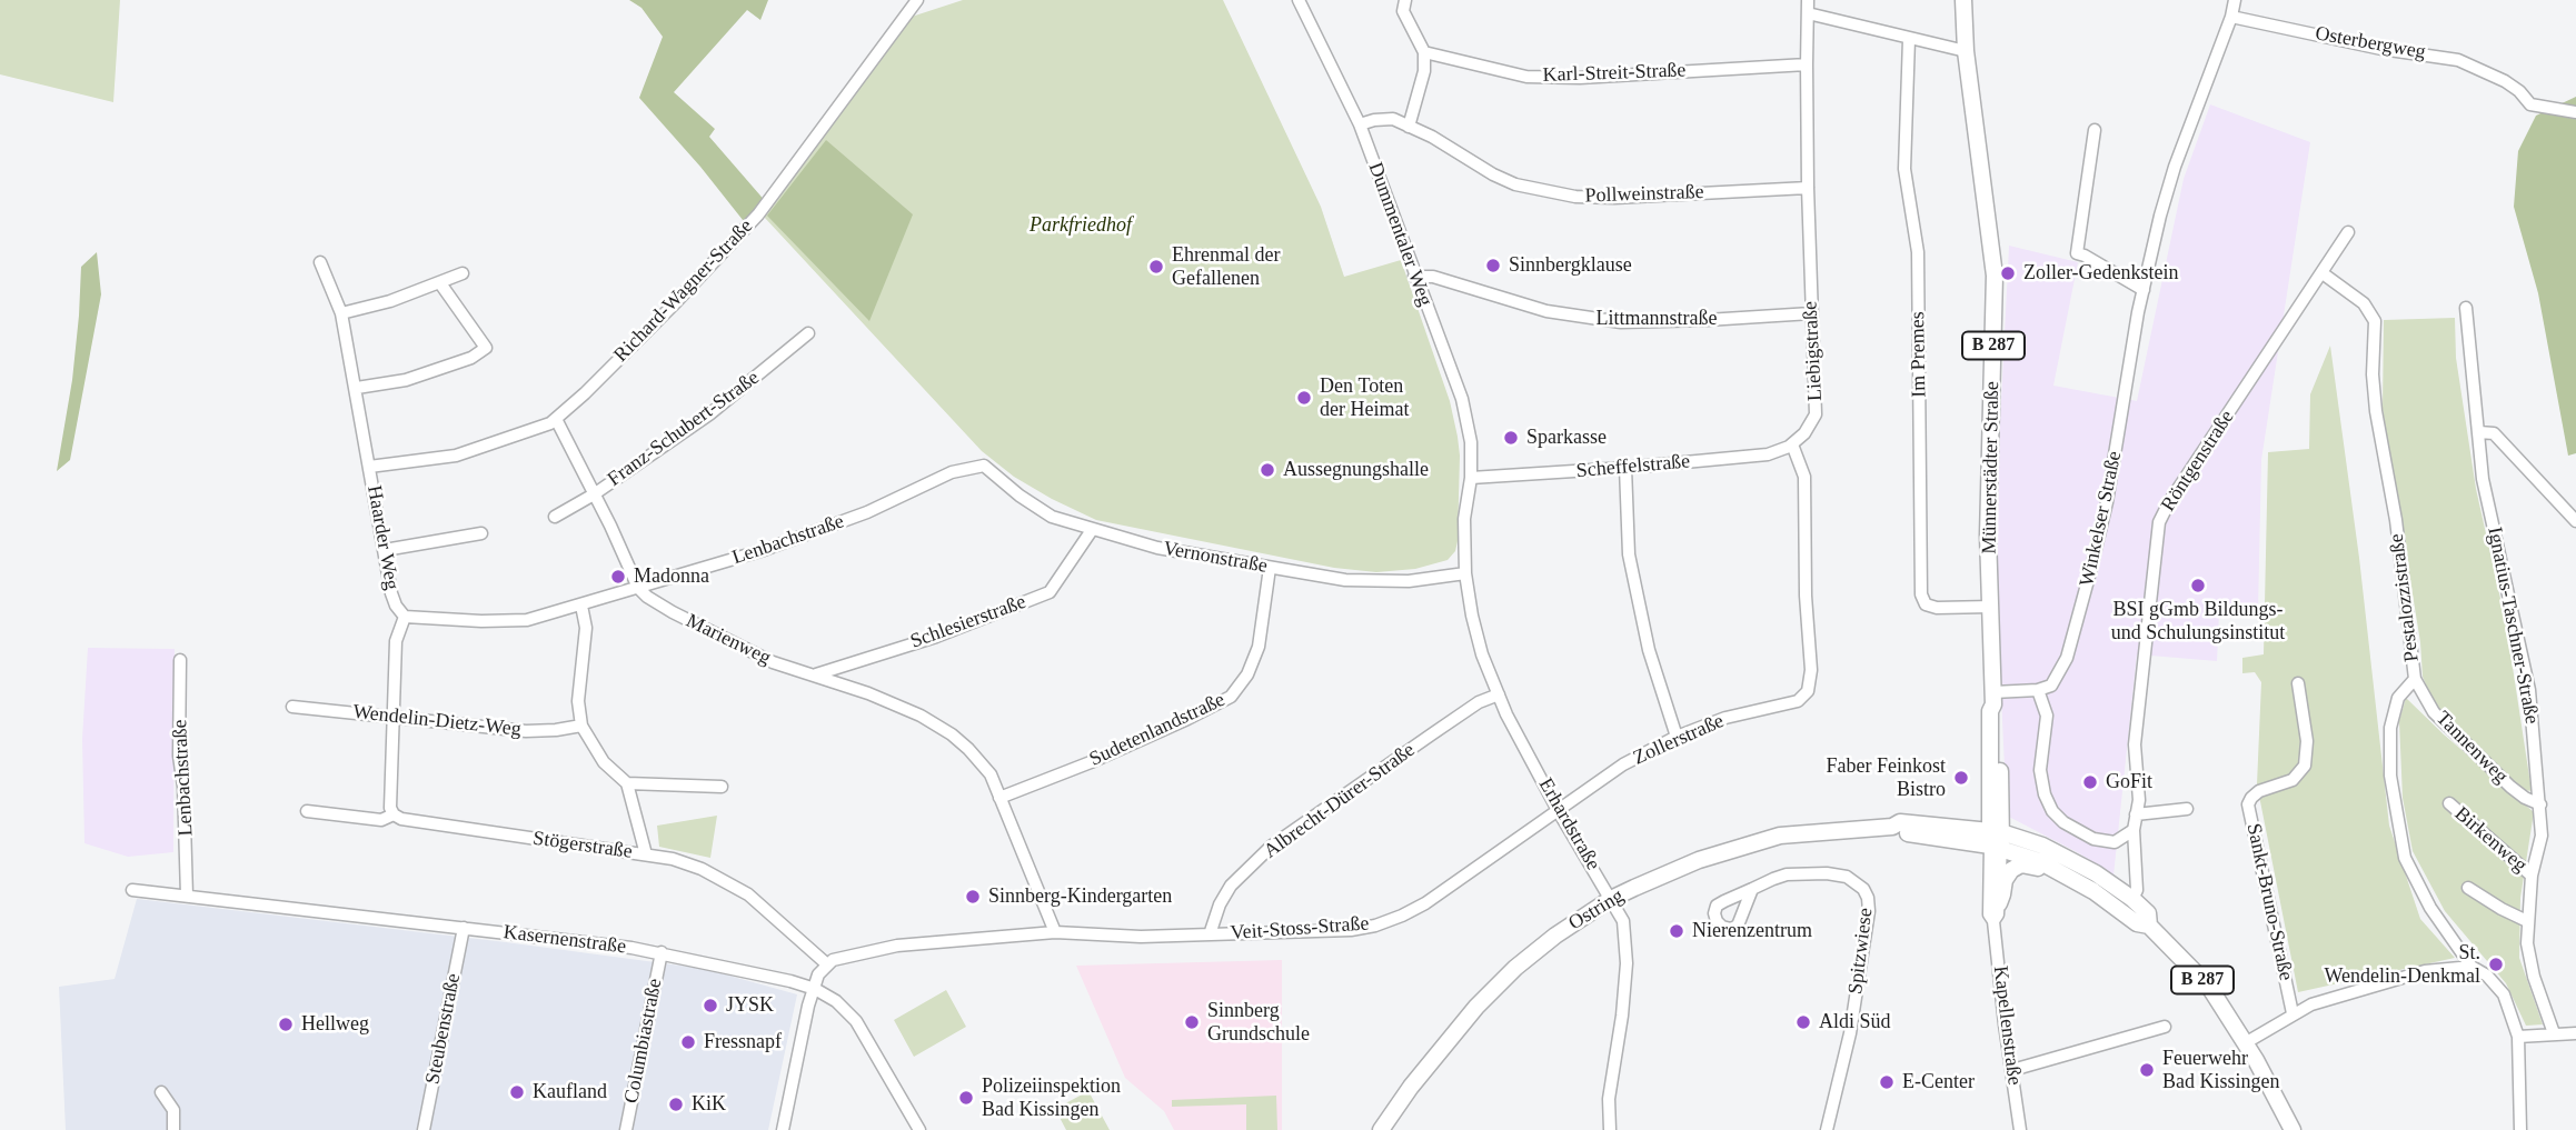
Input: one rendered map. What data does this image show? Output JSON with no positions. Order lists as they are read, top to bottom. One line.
{"streets":{"main road":["B 287","Münnerstädter Straße","Ostring"],"street":["Osterbergweg","Karl-Streit-Straße","Pollweinstraße","Dummentaler Weg","Richard-Wagner-Straße","Littmannstraße","Liebigstraße","Im Premes","Franz-Schubert-Straße","Röntgenstraße","Scheffelstraße","Winkelser Straße","Haarder Weg","Lenbachstraße","Vernonstraße","Pestalozzistraße","Schlesierstraße","Ignatius-Taschner-Straße","Marienweg","Wendelin-Dietz-Weg","Sudetenlandstraße","Zollerstraße","Tannenweg","Albrecht-Dürer-Straße","Erhardstraße","Birkenweg","Stögerstraße","Sankt-Bruno-Straße","Veit-Stoss-Straße","Kasernenstraße","Spitzwiese","Kapellenstraße","Steubenstraße","Columbiastraße"]},"crossings":[["Osterbergweg","Winkelser Straße"],["Karl-Streit-Straße","Liebigstraße"],["Pollweinstraße","Dummentaler Weg"],["Pollweinstraße","Liebigstraße"],["Dummentaler Weg","Littmannstraße"],["Dummentaler Weg","Scheffelstraße"],["Dummentaler Weg","Vernonstraße"],["Dummentaler Weg","Erhardstraße"],["Richard-Wagner-Straße","Haarder Weg"],["Richard-Wagner-Straße","Marienweg"],["Littmannstraße","Liebigstraße"],["Liebigstraße","Scheffelstraße"],["Liebigstraße","Zollerstraße"],["Im Premes","Münnerstädter Straße"],["Franz-Schubert-Straße","Marienweg"],["Röntgenstraße","Pestalozzistraße"],["Röntgenstraße","Ostring"],["Scheffelstraße","Zollerstraße"],["Münnerstädter Straße","Ostring"],["Münnerstädter Straße","Kapellenstraße"],["Haarder Weg","Lenbachstraße"],["Haarder Weg","Wendelin-Dietz-Weg"],["Haarder Weg","Stögerstraße"],["Lenbachstraße","Vernonstraße"],["Lenbachstraße","Marienweg"],["Lenbachstraße","Kasernenstraße"],["Vernonstraße","Schlesierstraße"],["Vernonstraße","Sudetenlandstraße"],["Vernonstraße","Erhardstraße"],["Pestalozzistraße","Tannenweg"],["Schlesierstraße","Marienweg"],["Ignatius-Taschner-Straße","Tannenweg"],["Ignatius-Taschner-Straße","Birkenweg"],["Marienweg","Sudetenlandstraße"],["Zollerstraße","Erhardstraße"],["Zollerstraße","Veit-Stoss-Straße"],["Albrecht-Dürer-Straße","Erhardstraße"],["Albrecht-Dürer-Straße","Veit-Stoss-Straße"],["Erhardstraße","Ostring"],["Erhardstraße","Veit-Stoss-Straße"],["Ostring","Kapellenstraße"],["Kasernenstraße","Steubenstraße"],["Kasernenstraße","Columbiastraße"]],"parks":["Parkfriedhof"],"places":["Sinnbergklause","Ehrenmal der Gefallenen","Zoller-Gedenkstein","Den Toten der Heimat","Sparkasse","Aussegnungshalle","Madonna","BSI gGmb Bildungs- und Schulungsinstitut","Faber Feinkost Bistro","GoFit","Sinnberg-Kindergarten","Nierenzentrum","St. Wendelin-Denkmal","JYSK","Sinnberg Grundschule","Aldi Süd","Hellweg","Fressnapf","Feuerwehr Bad Kissingen","E-Center","Kaufland","Polizeiinspektion Bad Kissingen","KiK"]}
